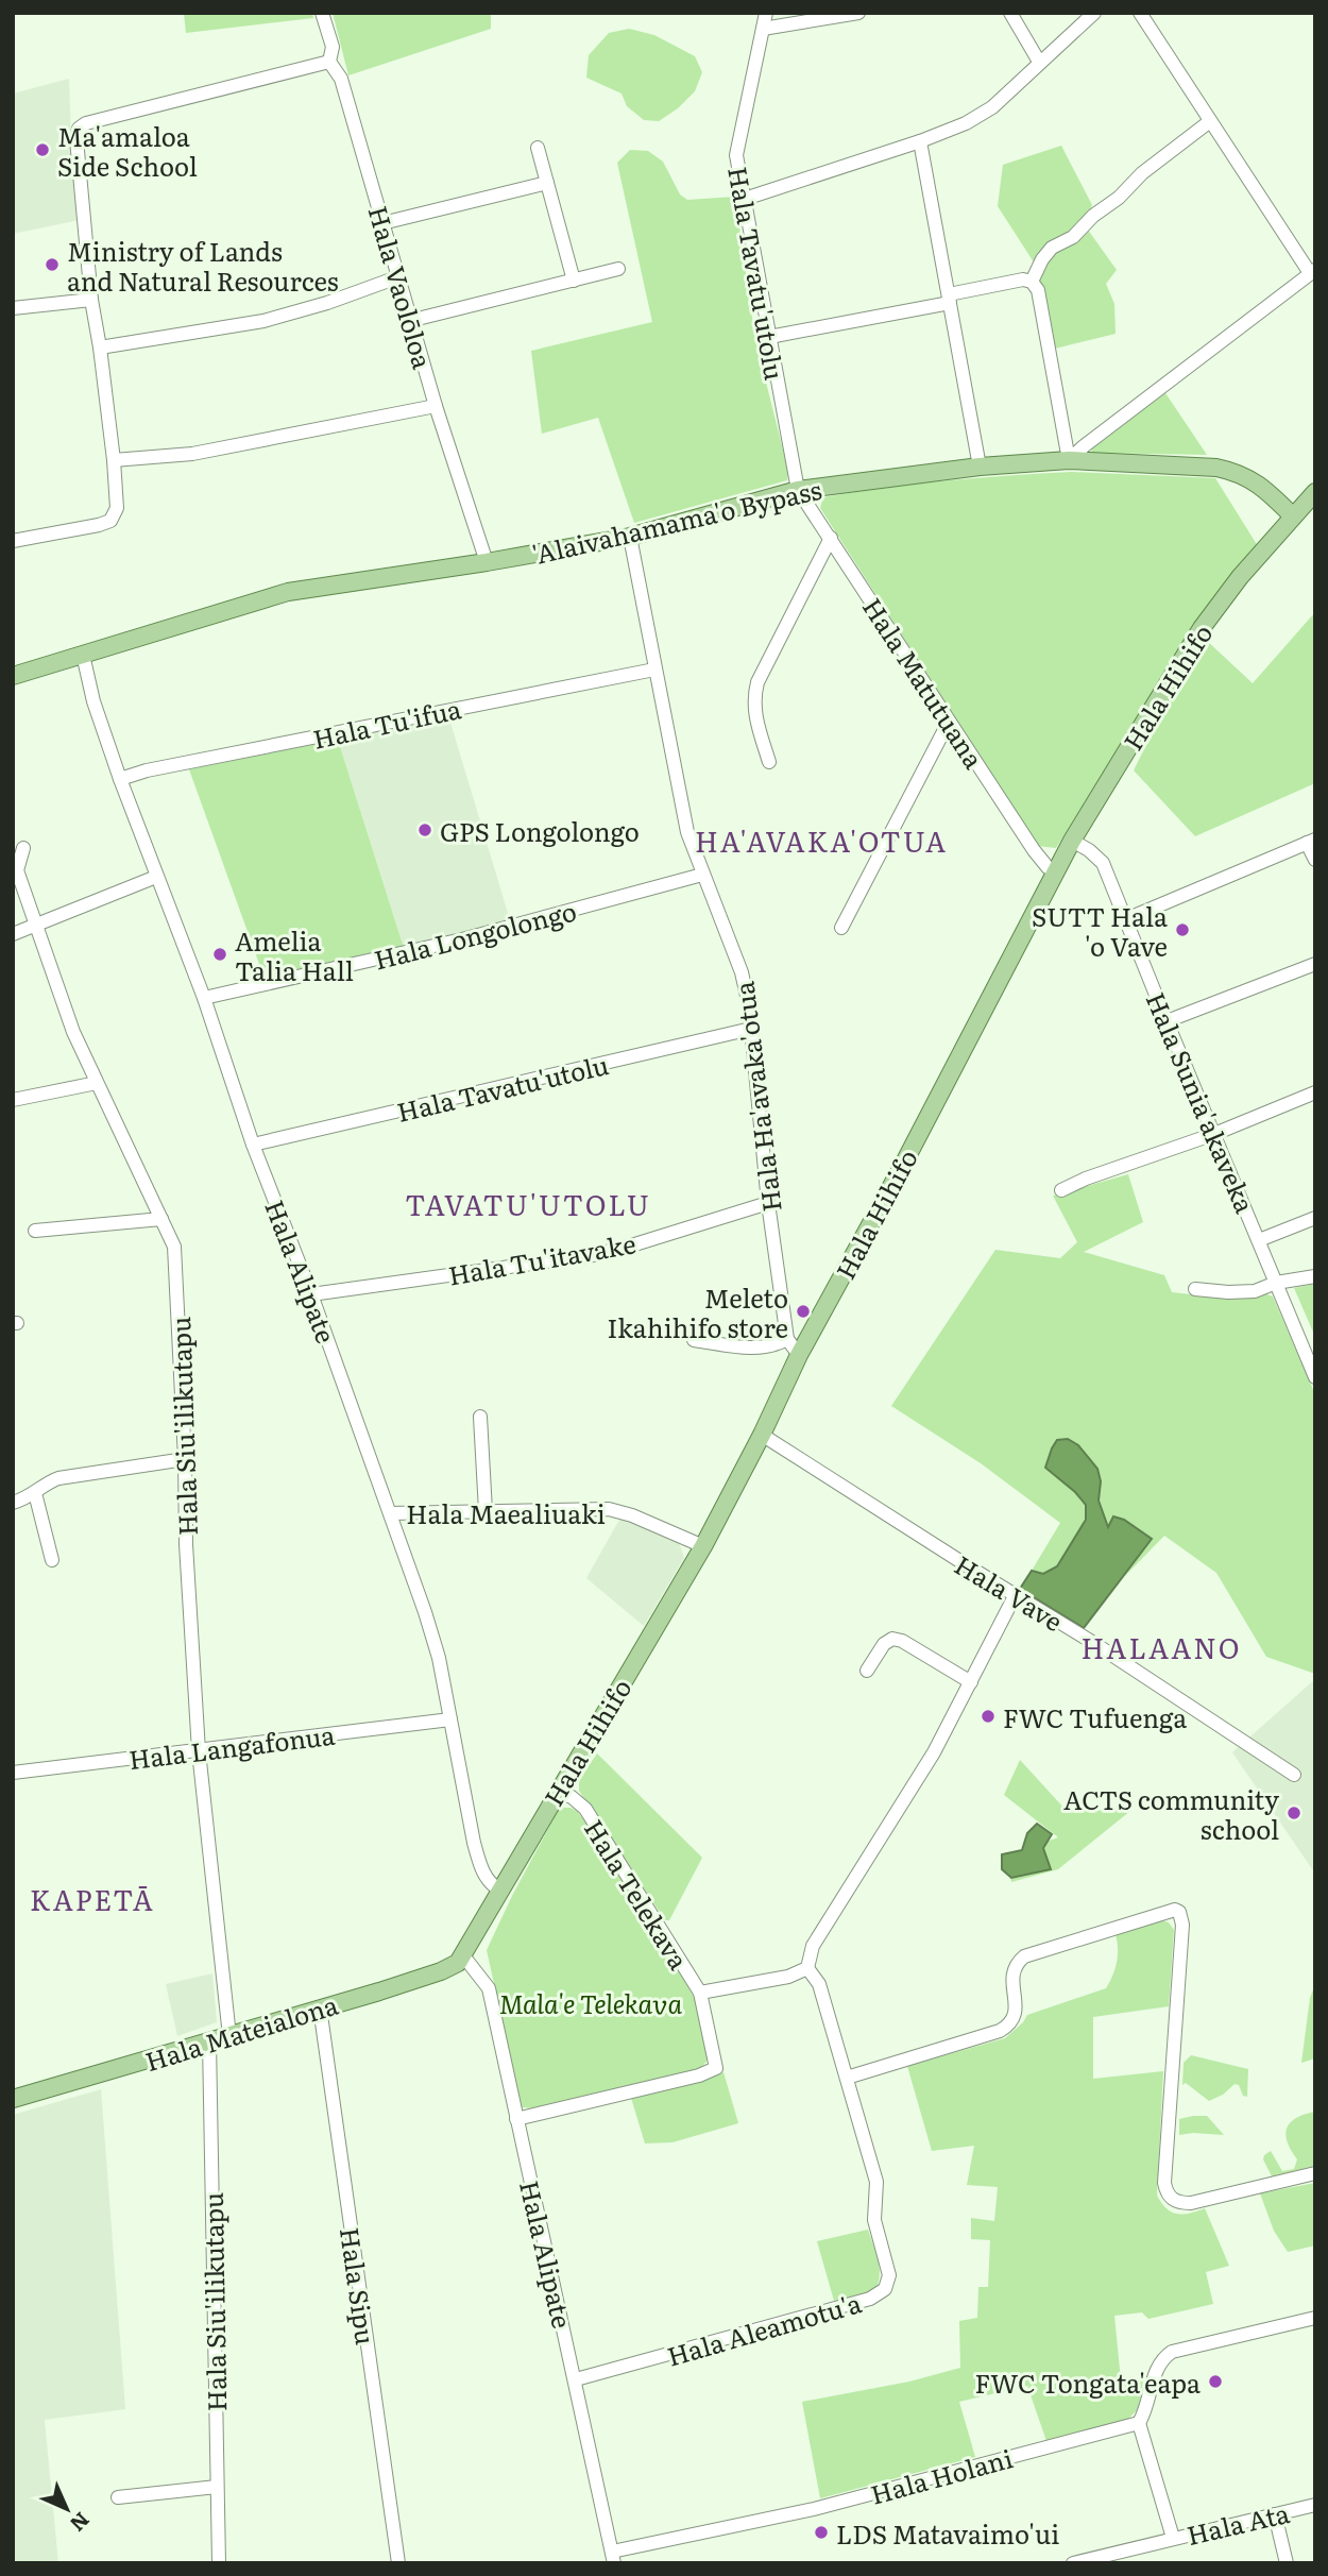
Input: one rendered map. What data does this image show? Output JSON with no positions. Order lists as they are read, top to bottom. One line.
{"streets":{"main road":["'Alaivahamama'o Bypass","Hala Hihifo","Hala Mateialona"],"street":["Hala Tavatu'utolu","Hala Vaolōloa","Hala Matutuana","Hala Tu'ifua","Hala Longolongo","Hala Ha'avaka'otua","Hala Sunia'akaveka","Hala Tu'itavake","Hala Alipate","Hala Siu'ilikutapu","Hala Maealiuaki","Hala Vave","Hala Langafonua","Hala Telekava","Hala Sipu","Hala Aleamotu'a","Hala Holani","Hala Ata"]},"crossings":[["Hala Tavatu'utolu","'Alaivahamama'o Bypass"],["Hala Tavatu'utolu","Hala Matutuana"],["Hala Tavatu'utolu","Hala Ha'avaka'otua"],["Hala Tavatu'utolu","Hala Alipate"],["Hala Vaolōloa","'Alaivahamama'o Bypass"],["'Alaivahamama'o Bypass","Hala Matutuana"],["'Alaivahamama'o Bypass","Hala Hihifo"],["'Alaivahamama'o Bypass","Hala Ha'avaka'otua"],["'Alaivahamama'o Bypass","Hala Alipate"],["Hala Matutuana","Hala Hihifo"],["Hala Hihifo","Hala Ha'avaka'otua"],["Hala Hihifo","Hala Sunia'akaveka"],["Hala Hihifo","Hala Alipate"],["Hala Hihifo","Hala Maealiuaki"],["Hala Hihifo","Hala Vave"],["Hala Hihifo","Hala Telekava"],["Hala Hihifo","Hala Mateialona"],["Hala Tu'ifua","Hala Ha'avaka'otua"],["Hala Tu'ifua","Hala Alipate"],["Hala Longolongo","Hala Ha'avaka'otua"],["Hala Longolongo","Hala Alipate"],["Hala Ha'avaka'otua","Hala Tu'itavake"],["Hala Tu'itavake","Hala Alipate"],["Hala Alipate","Hala Maealiuaki"],["Hala Alipate","Hala Langafonua"],["Hala Alipate","Hala Telekava"],["Hala Alipate","Hala Mateialona"],["Hala Alipate","Hala Aleamotu'a"],["Hala Alipate","Hala Holani"],["Hala Siu'ilikutapu","Hala Langafonua"],["Hala Siu'ilikutapu","Hala Mateialona"],["Hala Mateialona","Hala Sipu"]],"districts":["HA'AVAKA'OTUA","TAVATU'UTOLU","HALAANO","KAPETĀ"],"parks":["Mala'e Telekava"],"places":["Ma'amaloa Side School","Ministry of Lands and Natural Resources","GPS Longolongo","SUTT Hala 'o Vave","Amelia Talia Hall","Meleto Ikahihifo store","FWC Tufuenga","ACTS community school","FWC Tongata'eapa","LDS Matavaimo'ui"],"north":"bottom right"}
